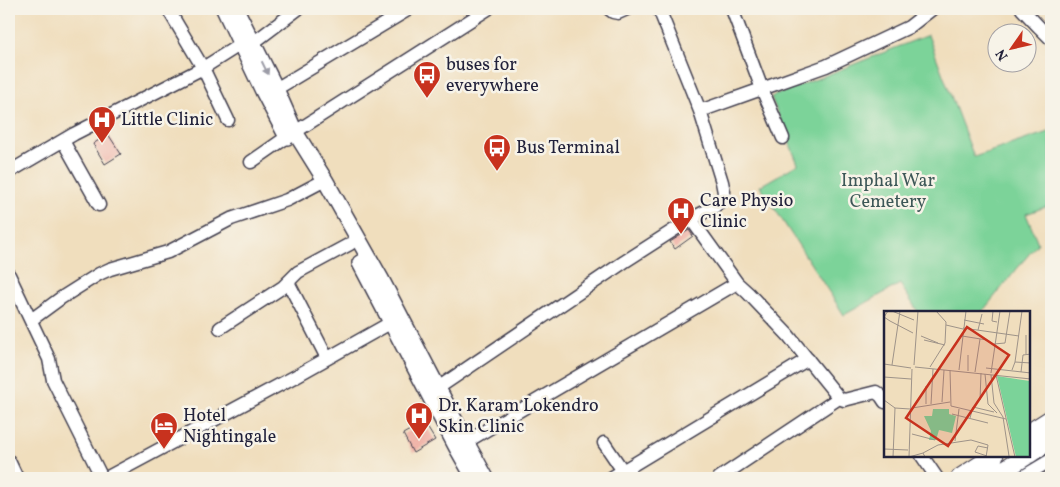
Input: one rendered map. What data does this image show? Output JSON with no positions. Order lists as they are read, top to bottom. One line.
{"parks":["Imphal War Cemetery"],"places":{"bus stop":["buses for everywhere","Bus Terminal"],"hospital":["Little Clinic","Care Physio Clinic","Dr. Karam Lokendro Skin Clinic"],"hotel":["Hotel Nightingale"]},"north":"bottom left"}
